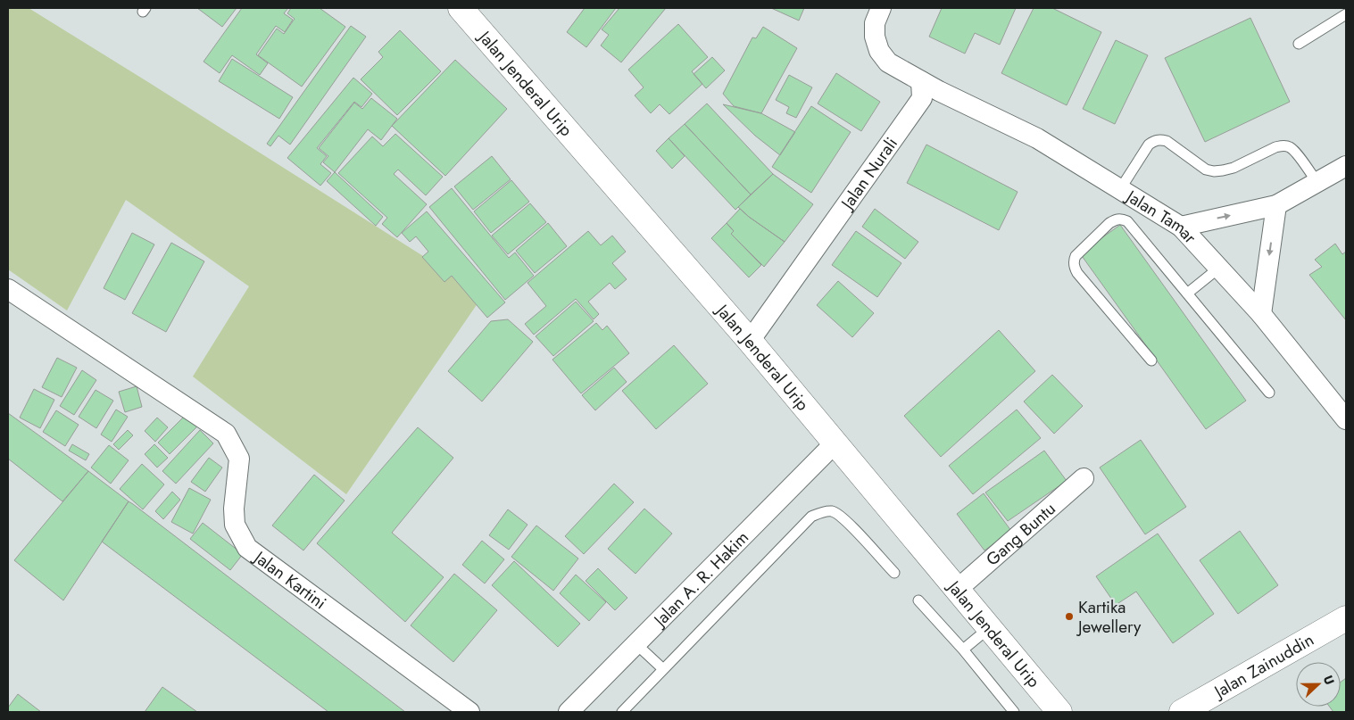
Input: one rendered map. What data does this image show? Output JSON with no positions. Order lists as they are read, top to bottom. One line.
{"streets":{"street":["Jalan Jenderal Urip","Jalan Nurali","Jalan Tamar","Gang Buntu","Jalan A. R. Hakim","Jalan Kartini","Jalan Zainuddin"]},"crossings":[["Jalan Jenderal Urip","Jalan Nurali"],["Jalan Jenderal Urip","Gang Buntu"],["Jalan Jenderal Urip","Jalan A. R. Hakim"],["Jalan Nurali","Jalan Tamar"]],"places":["Kartika Jewellery"],"north":"right"}
